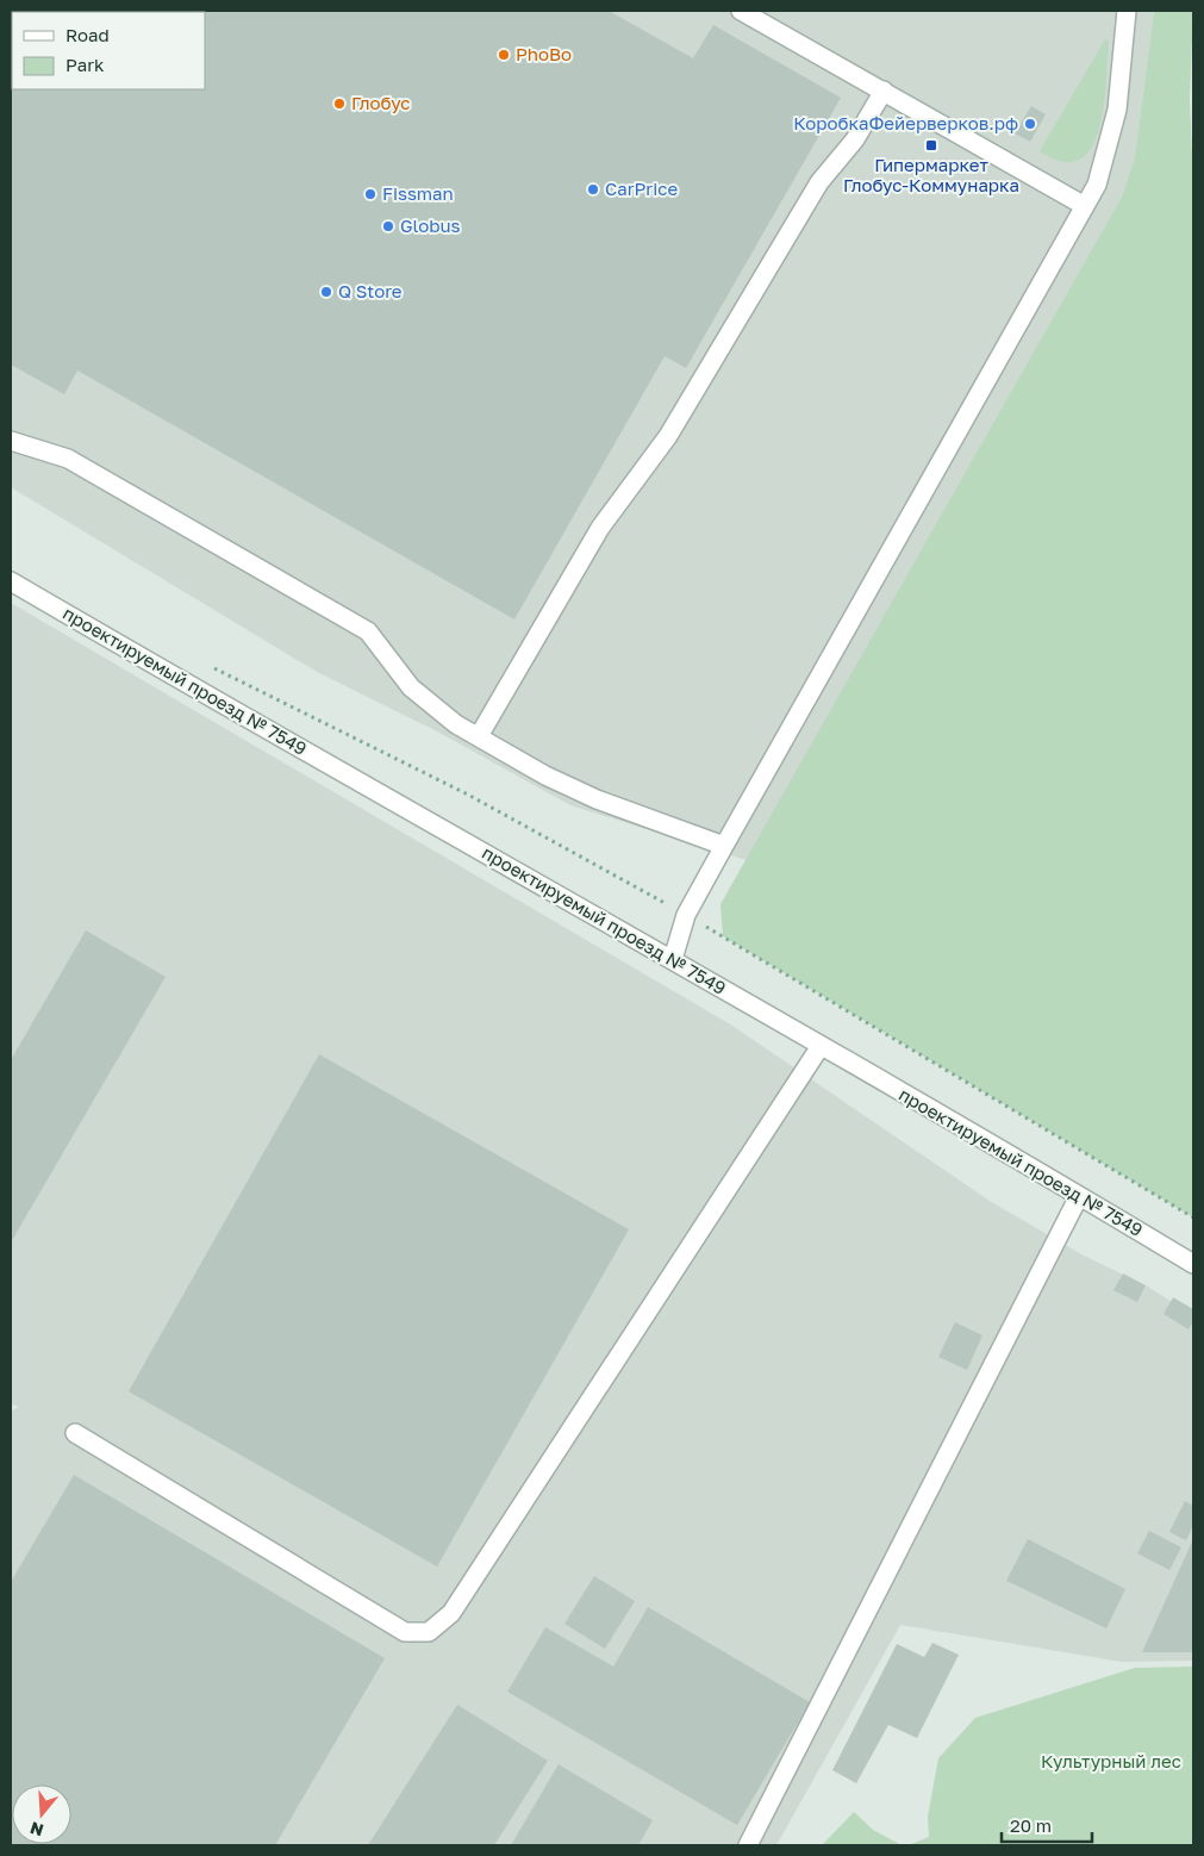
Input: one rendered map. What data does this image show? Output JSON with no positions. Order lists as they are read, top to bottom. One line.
{"streets":{"street":["проектируемый проезд № 7549"]},"parks":["Культурный лес"],"places":{"other":["PhoBo","Глобус","КоробкаФейерверков.рф","CarPrice","Fissman","Globus","Q Store"],"transit":["Гипермаркет Глобус-Коммунарка"]},"legend":["Road","Park"],"scale_bar":"20 m","north":"bottom"}
